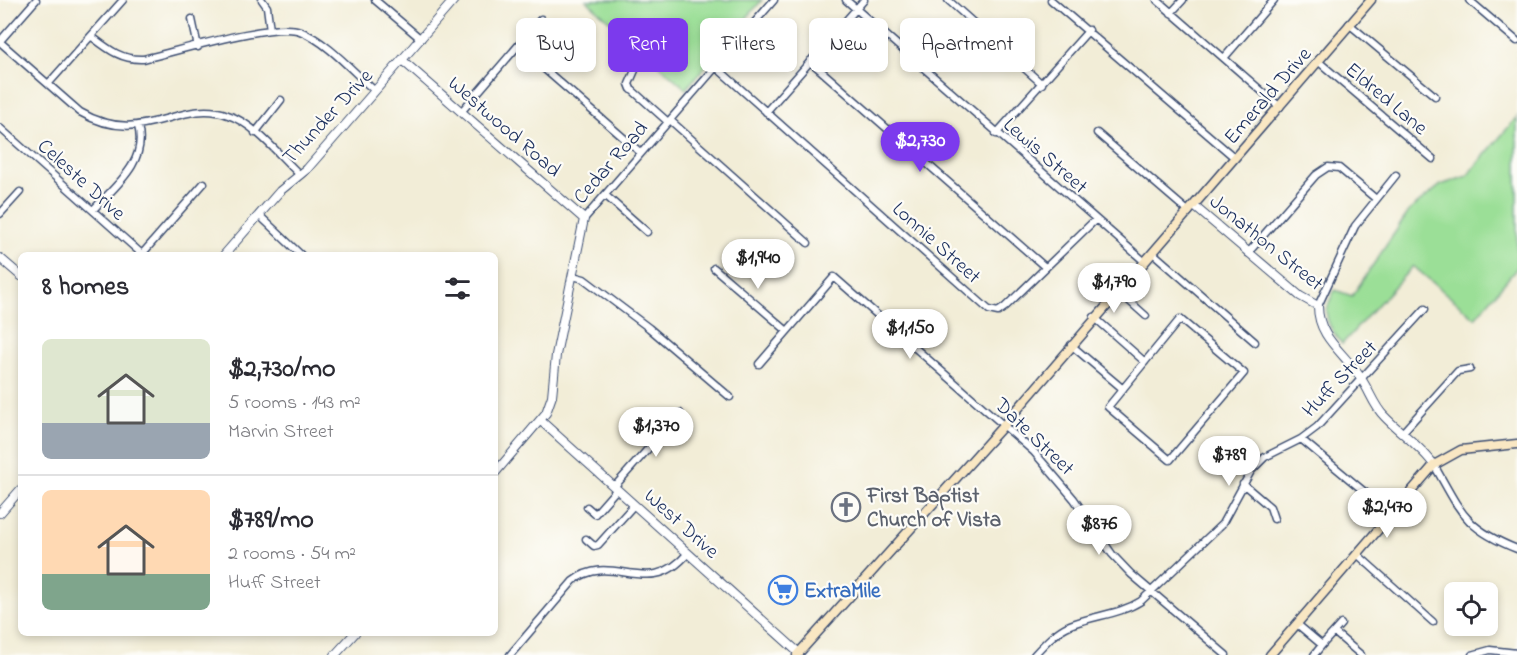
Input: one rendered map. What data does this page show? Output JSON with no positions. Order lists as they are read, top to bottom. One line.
{"streets":{"main road":["Emerald Drive"],"street":["Eldred Lane","Thunder Drive","Westwood Road","Lewis Street","Cedar Road","Celeste Drive","Lonnie Street","Jonathon Street","Huff Street","Date Street","West Drive"]},"crossings":[["Emerald Drive","Eldred Lane"],["Emerald Drive","Lewis Street"],["Emerald Drive","Jonathon Street"],["Emerald Drive","Date Street"],["Emerald Drive","West Drive"],["Thunder Drive","Westwood Road"],["Westwood Road","Cedar Road"],["Cedar Road","West Drive"],["Jonathon Street","Huff Street"],["Huff Street","Date Street"]],"places":{"church":["First Baptist Church of Vista"],"supermarket":["ExtraMile"]},"page":{"chip":["Buy","Rent","Filters","New","Apartment"],"price":["$2,730","$1,940","$1,790","$1,150","$1,370","$789","$2,470","$876"],"heading":"8 homes","list":[{"name":"$2,730/mo","note":"5 rooms · 143 m² · Marvin Street"},{"name":"$789/mo","note":"2 rooms · 54 m² · Huff Street"}]}}
